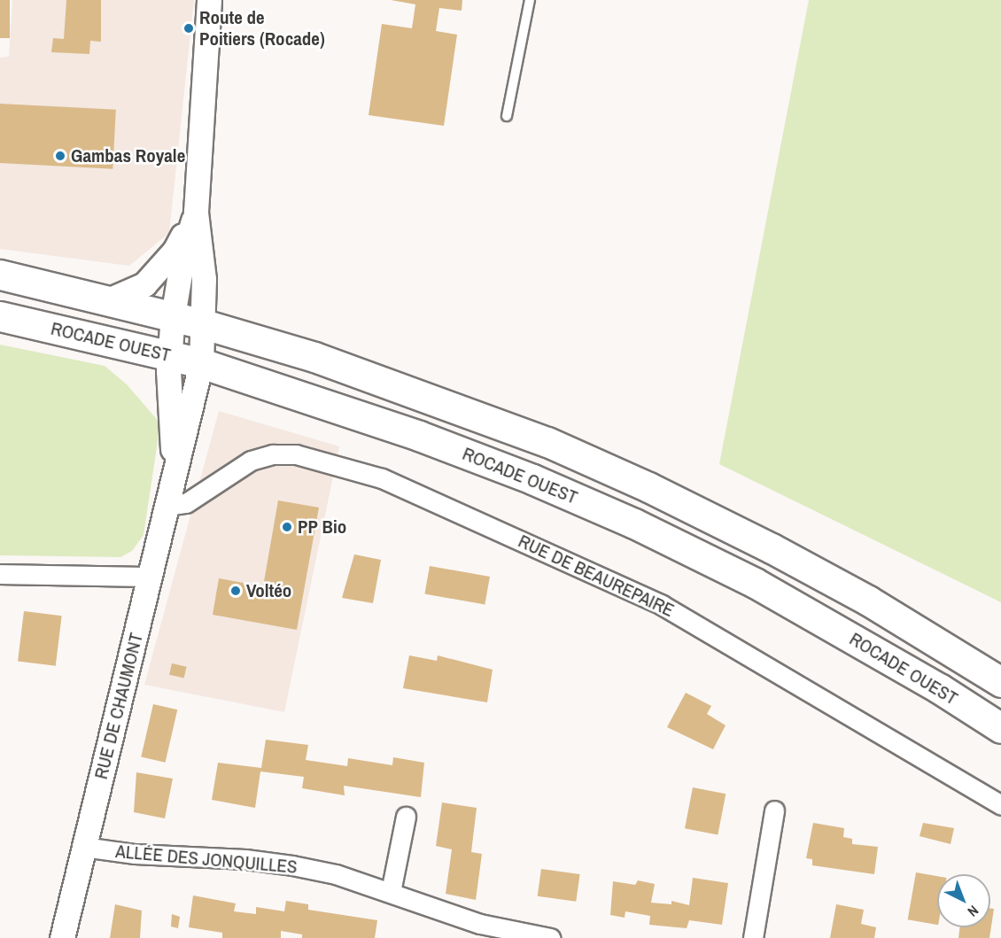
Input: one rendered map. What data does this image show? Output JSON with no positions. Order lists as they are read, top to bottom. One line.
{"streets":{"main road":["ROCADE OUEST"],"street":["RUE DE BEAUREPAIRE","RUE DE CHAUMONT","ALLÉE DES JONQUILLES"]},"crossings":[["ROCADE OUEST","RUE DE CHAUMONT"],["RUE DE BEAUREPAIRE","RUE DE CHAUMONT"],["RUE DE CHAUMONT","ALLÉE DES JONQUILLES"]],"places":["Route de Poitiers (Rocade)","Gambas Royale","PP Bio","Voltéo"],"north":"bottom right"}
